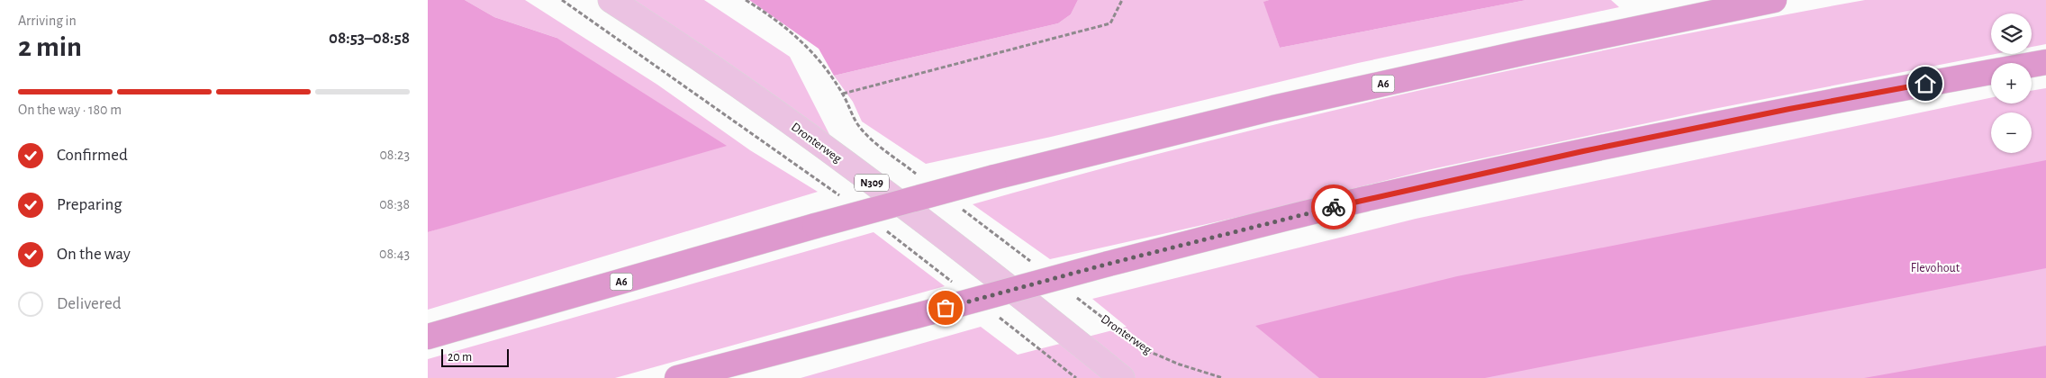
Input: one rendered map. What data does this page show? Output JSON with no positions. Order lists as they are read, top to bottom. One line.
{"streets":{"highway":["A6"],"main road":["Dronterweg","N309"]},"parks":["Flevohout"],"scale_bar":"20 m","page":{"heading":["2 min","Arriving in","08:53–08:58"],"map_buttons":["+","−"],"bar":"On the way · 180 m","list":[["Confirmed","08:23"],["Preparing","08:38"],["On the way","08:43"],"Delivered"],"scale":"20 m"}}
